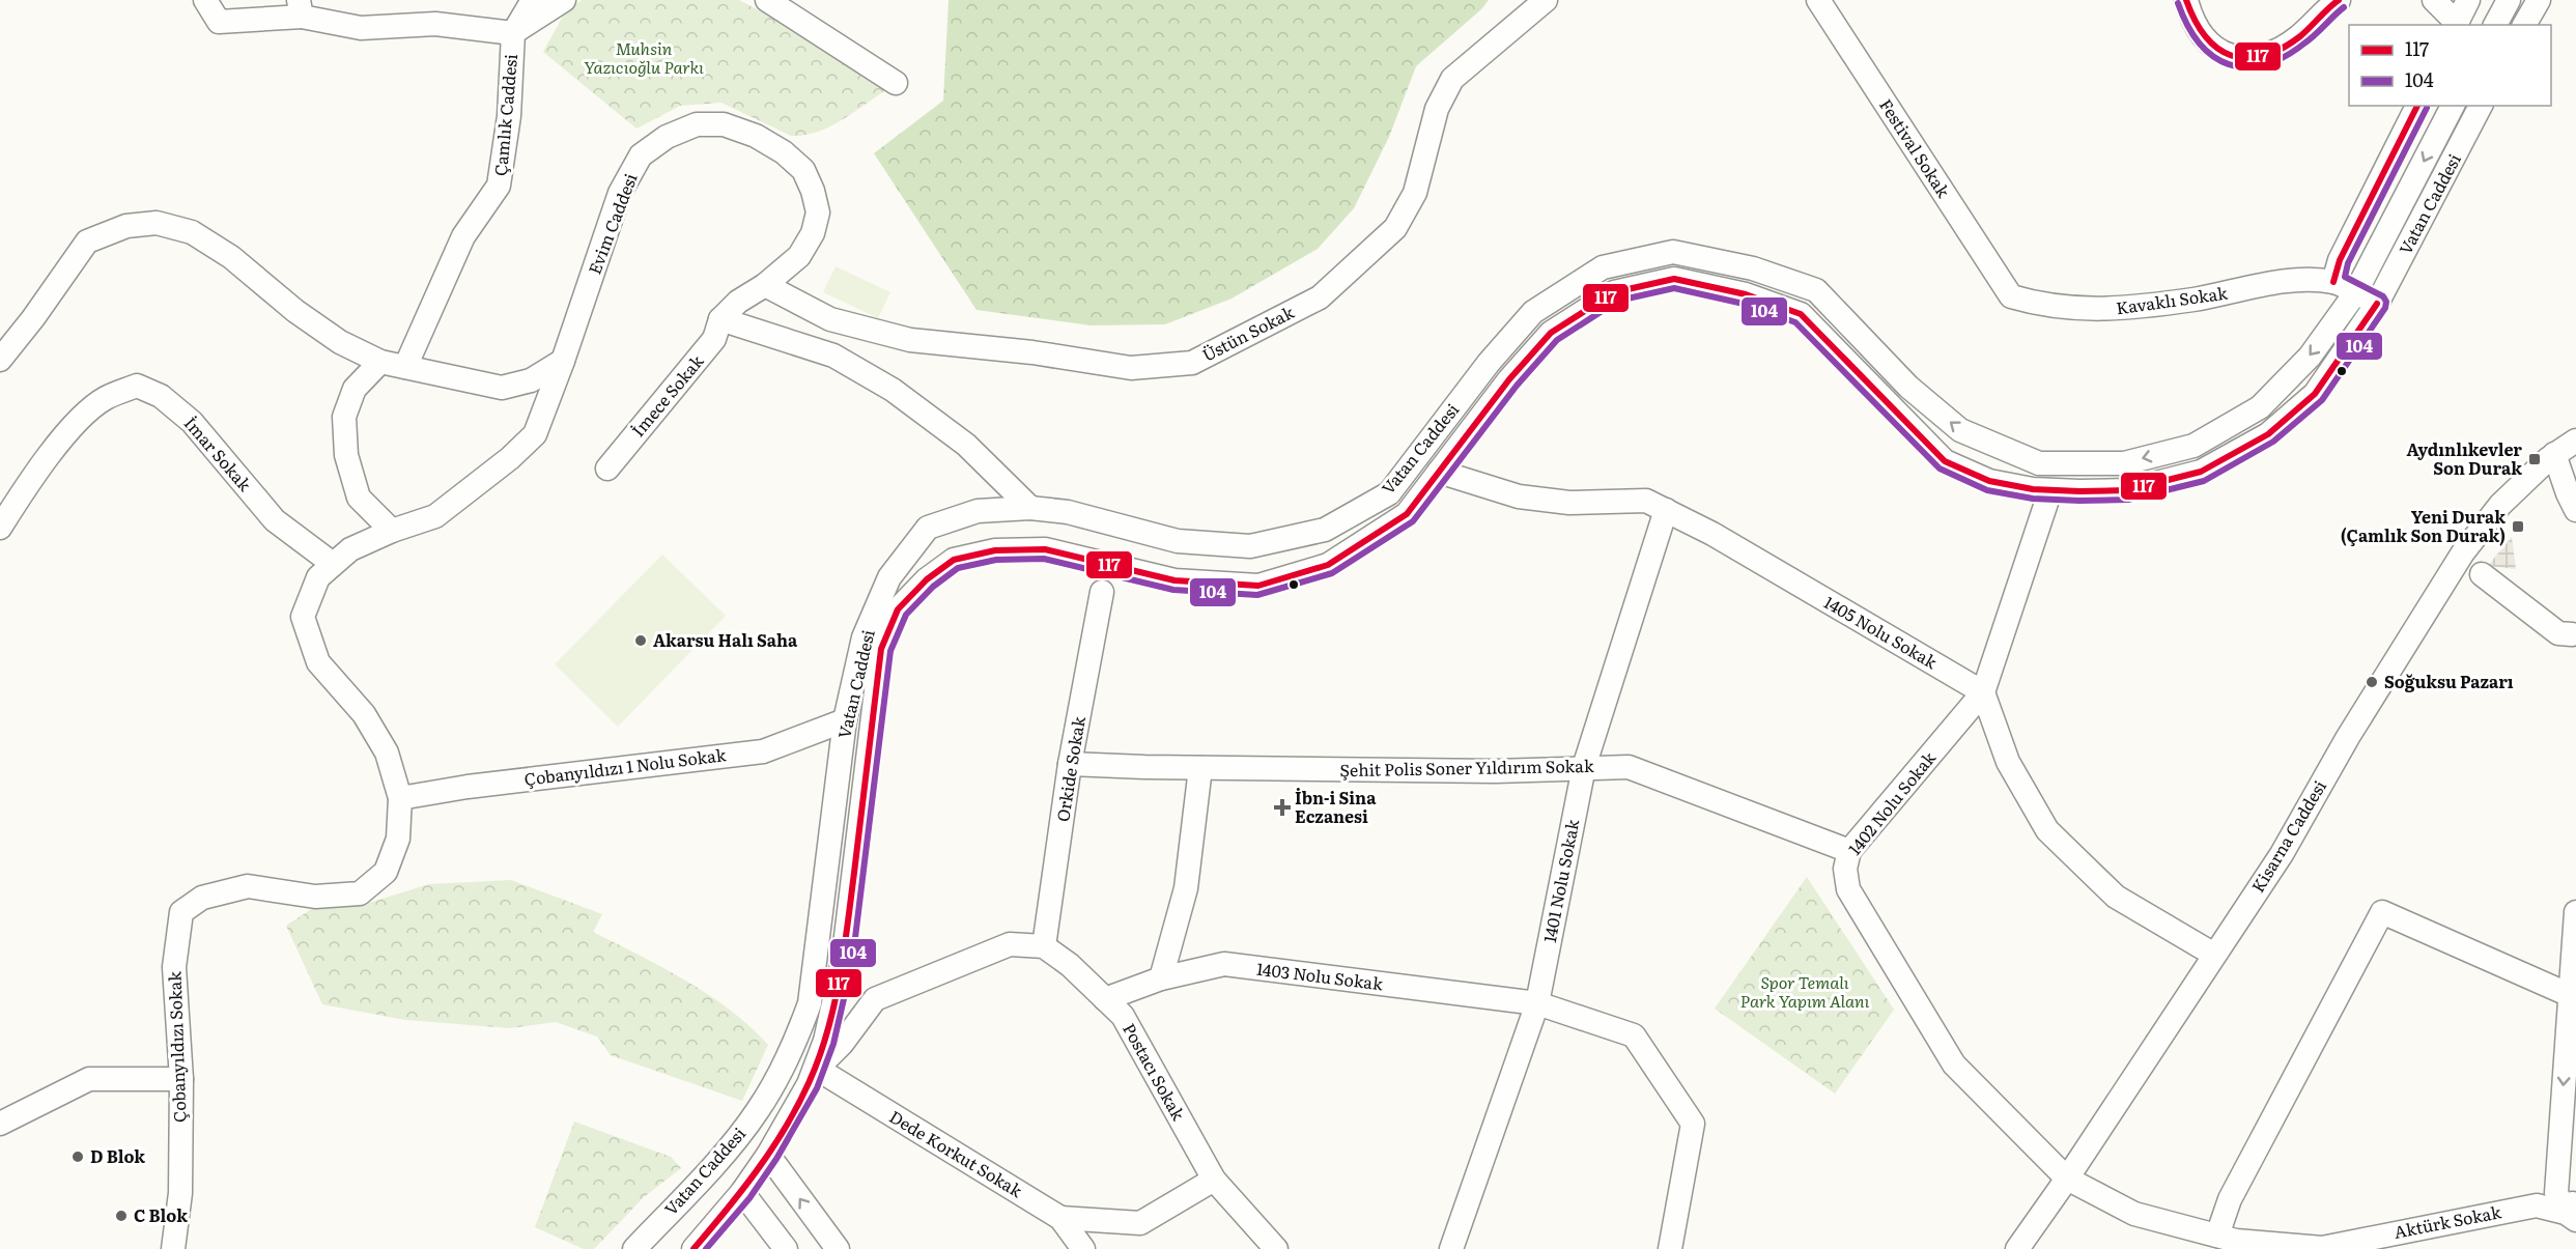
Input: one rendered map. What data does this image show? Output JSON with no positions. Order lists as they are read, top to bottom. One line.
{"streets":{"street":["Çamlık Caddesi","Festival Sokak","Vatan Caddesi","Evim Caddesi","Kavaklı Sokak","Üstün Sokak","İmece Sokak","İmar Sokak","1405 Nolu Sokak","Çobanyıldızı 1 Nolu Sokak","Şehit Polis Soner Yıldırım Sokak","Orkide Sokak","1402 Nolu Sokak","Kisarna Caddesi","1401 Nolu Sokak","1403 Nolu Sokak","Çobanyıldızı Sokak","Postacı Sokak","Dede Korkut Sokak","Aktürk Sokak"]},"crossings":[["Festival Sokak","Kavaklı Sokak"],["Vatan Caddesi","1405 Nolu Sokak"],["Vatan Caddesi","Çobanyıldızı 1 Nolu Sokak"],["Vatan Caddesi","1402 Nolu Sokak"],["Vatan Caddesi","Dede Korkut Sokak"],["Evim Caddesi","Üstün Sokak"],["Evim Caddesi","İmece Sokak"],["Evim Caddesi","Çobanyıldızı Sokak"],["İmar Sokak","Çobanyıldızı Sokak"],["1405 Nolu Sokak","1402 Nolu Sokak"],["1405 Nolu Sokak","1401 Nolu Sokak"],["Çobanyıldızı 1 Nolu Sokak","Çobanyıldızı Sokak"],["Şehit Polis Soner Yıldırım Sokak","Orkide Sokak"],["Şehit Polis Soner Yıldırım Sokak","1402 Nolu Sokak"],["Şehit Polis Soner Yıldırım Sokak","1401 Nolu Sokak"],["Orkide Sokak","Postacı Sokak"],["1402 Nolu Sokak","Kisarna Caddesi"],["1402 Nolu Sokak","Aktürk Sokak"],["Kisarna Caddesi","Aktürk Sokak"],["1401 Nolu Sokak","1403 Nolu Sokak"],["1403 Nolu Sokak","Postacı Sokak"]],"parks":["Muhsin Yazıcıoğlu Parkı","Spor Temalı Park Yapım Alanı"],"places":{"transit":["Aydınlıkevler Son Durak","Yeni Durak (Çamlık Son Durak)"],"other":["Akarsu Halı Saha","Soğuksu Pazarı","D Blok","C Blok"],"health":["İbn-i Sina Eczanesi"]},"lines":["transit line 117","transit line 104"],"legend":["117","104"]}
